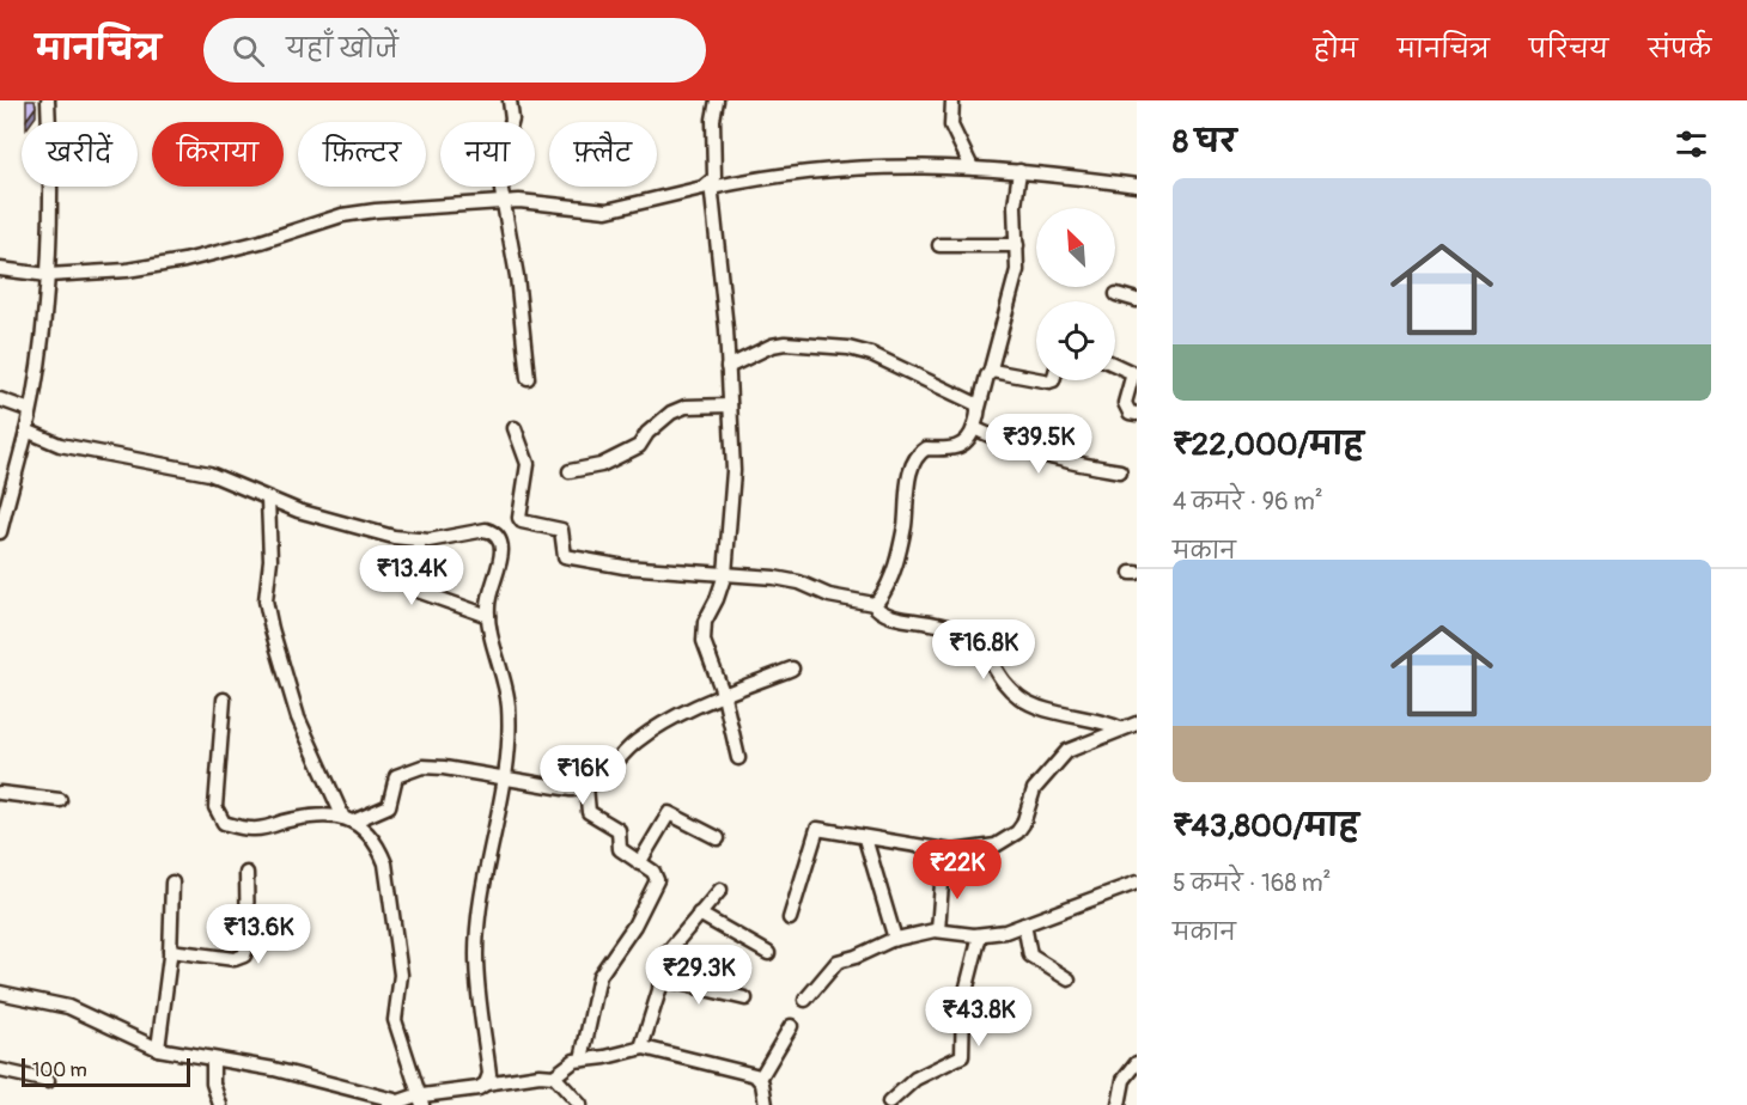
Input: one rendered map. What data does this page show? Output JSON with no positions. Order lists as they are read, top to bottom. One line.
{"scale_bar":"100 m","north":"top left","page":{"header":"मानचित्र","search":"यहाँ खोजें","nav":["होम","मानचित्र","परिचय","संपर्क"],"heading":"8 घर","chip":["खरीदें","किराया","फ़िल्टर","नया","फ़्लैट"],"list":[{"name":"₹22,000/माह","note":"4 कमरे · 96 m² · मकान"},{"name":"₹43,800/माह","note":"5 कमरे · 168 m² · मकान"}],"price":["₹39.5K","₹13.4K","₹16.8K","₹16K","₹22K","₹13.6K","₹29.3K","₹43.8K"],"scale":"100 m"}}
